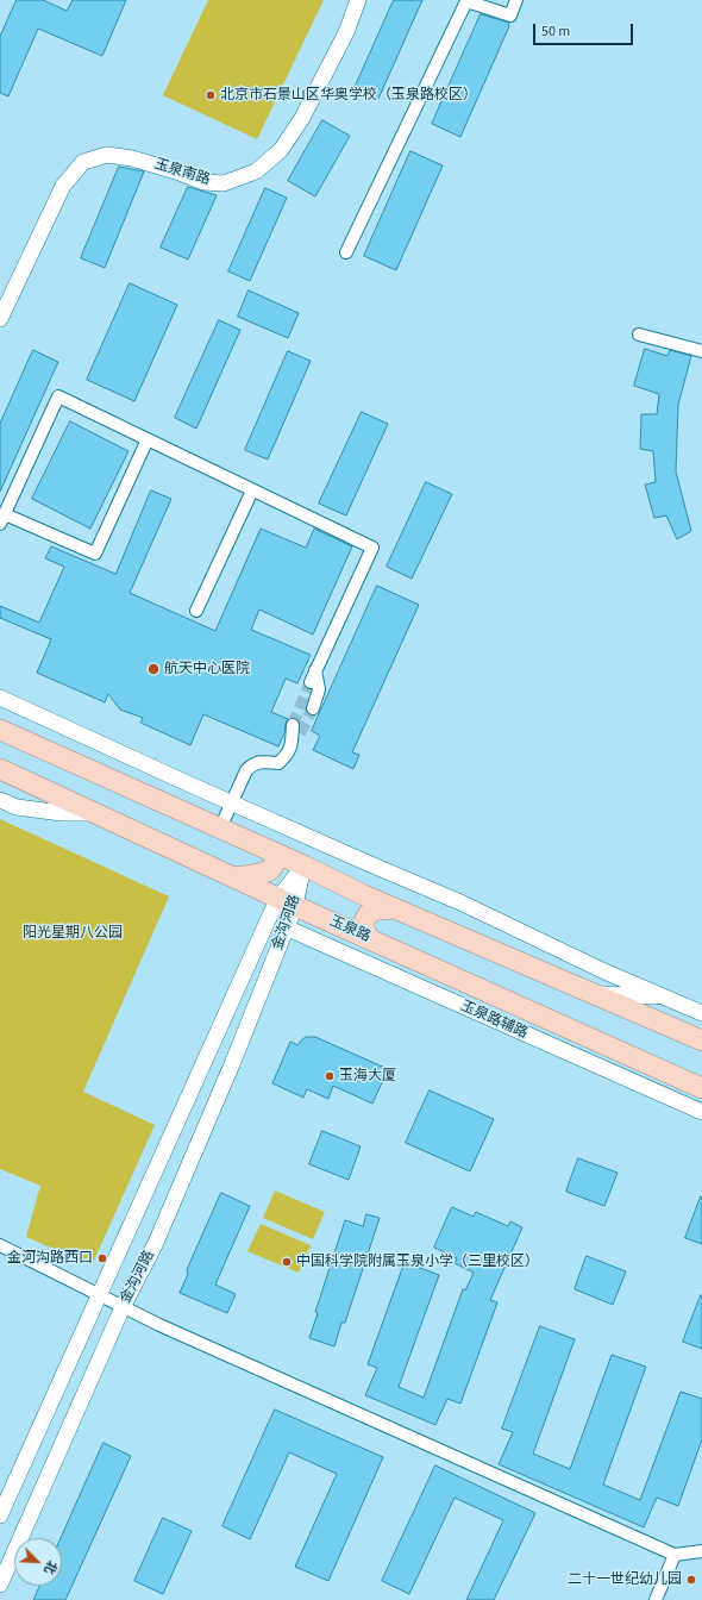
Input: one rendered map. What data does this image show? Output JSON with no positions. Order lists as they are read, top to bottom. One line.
{"streets":{"main road":["玉泉路"],"street":["玉泉南路","金沟河路","玉泉路辅路"]},"crossings":[["金沟河路","玉泉路"],["金沟河路","玉泉路辅路"]],"parks":["阳光星期八公园"],"places":["北京市石景山区华奥学校（玉泉路校区）","航天中心医院","玉海大厦","金河沟路西口","中国科学院附属玉泉小学（三里校区）","二十一世纪幼儿园"],"scale_bar":"50 m","north":"bottom right"}
